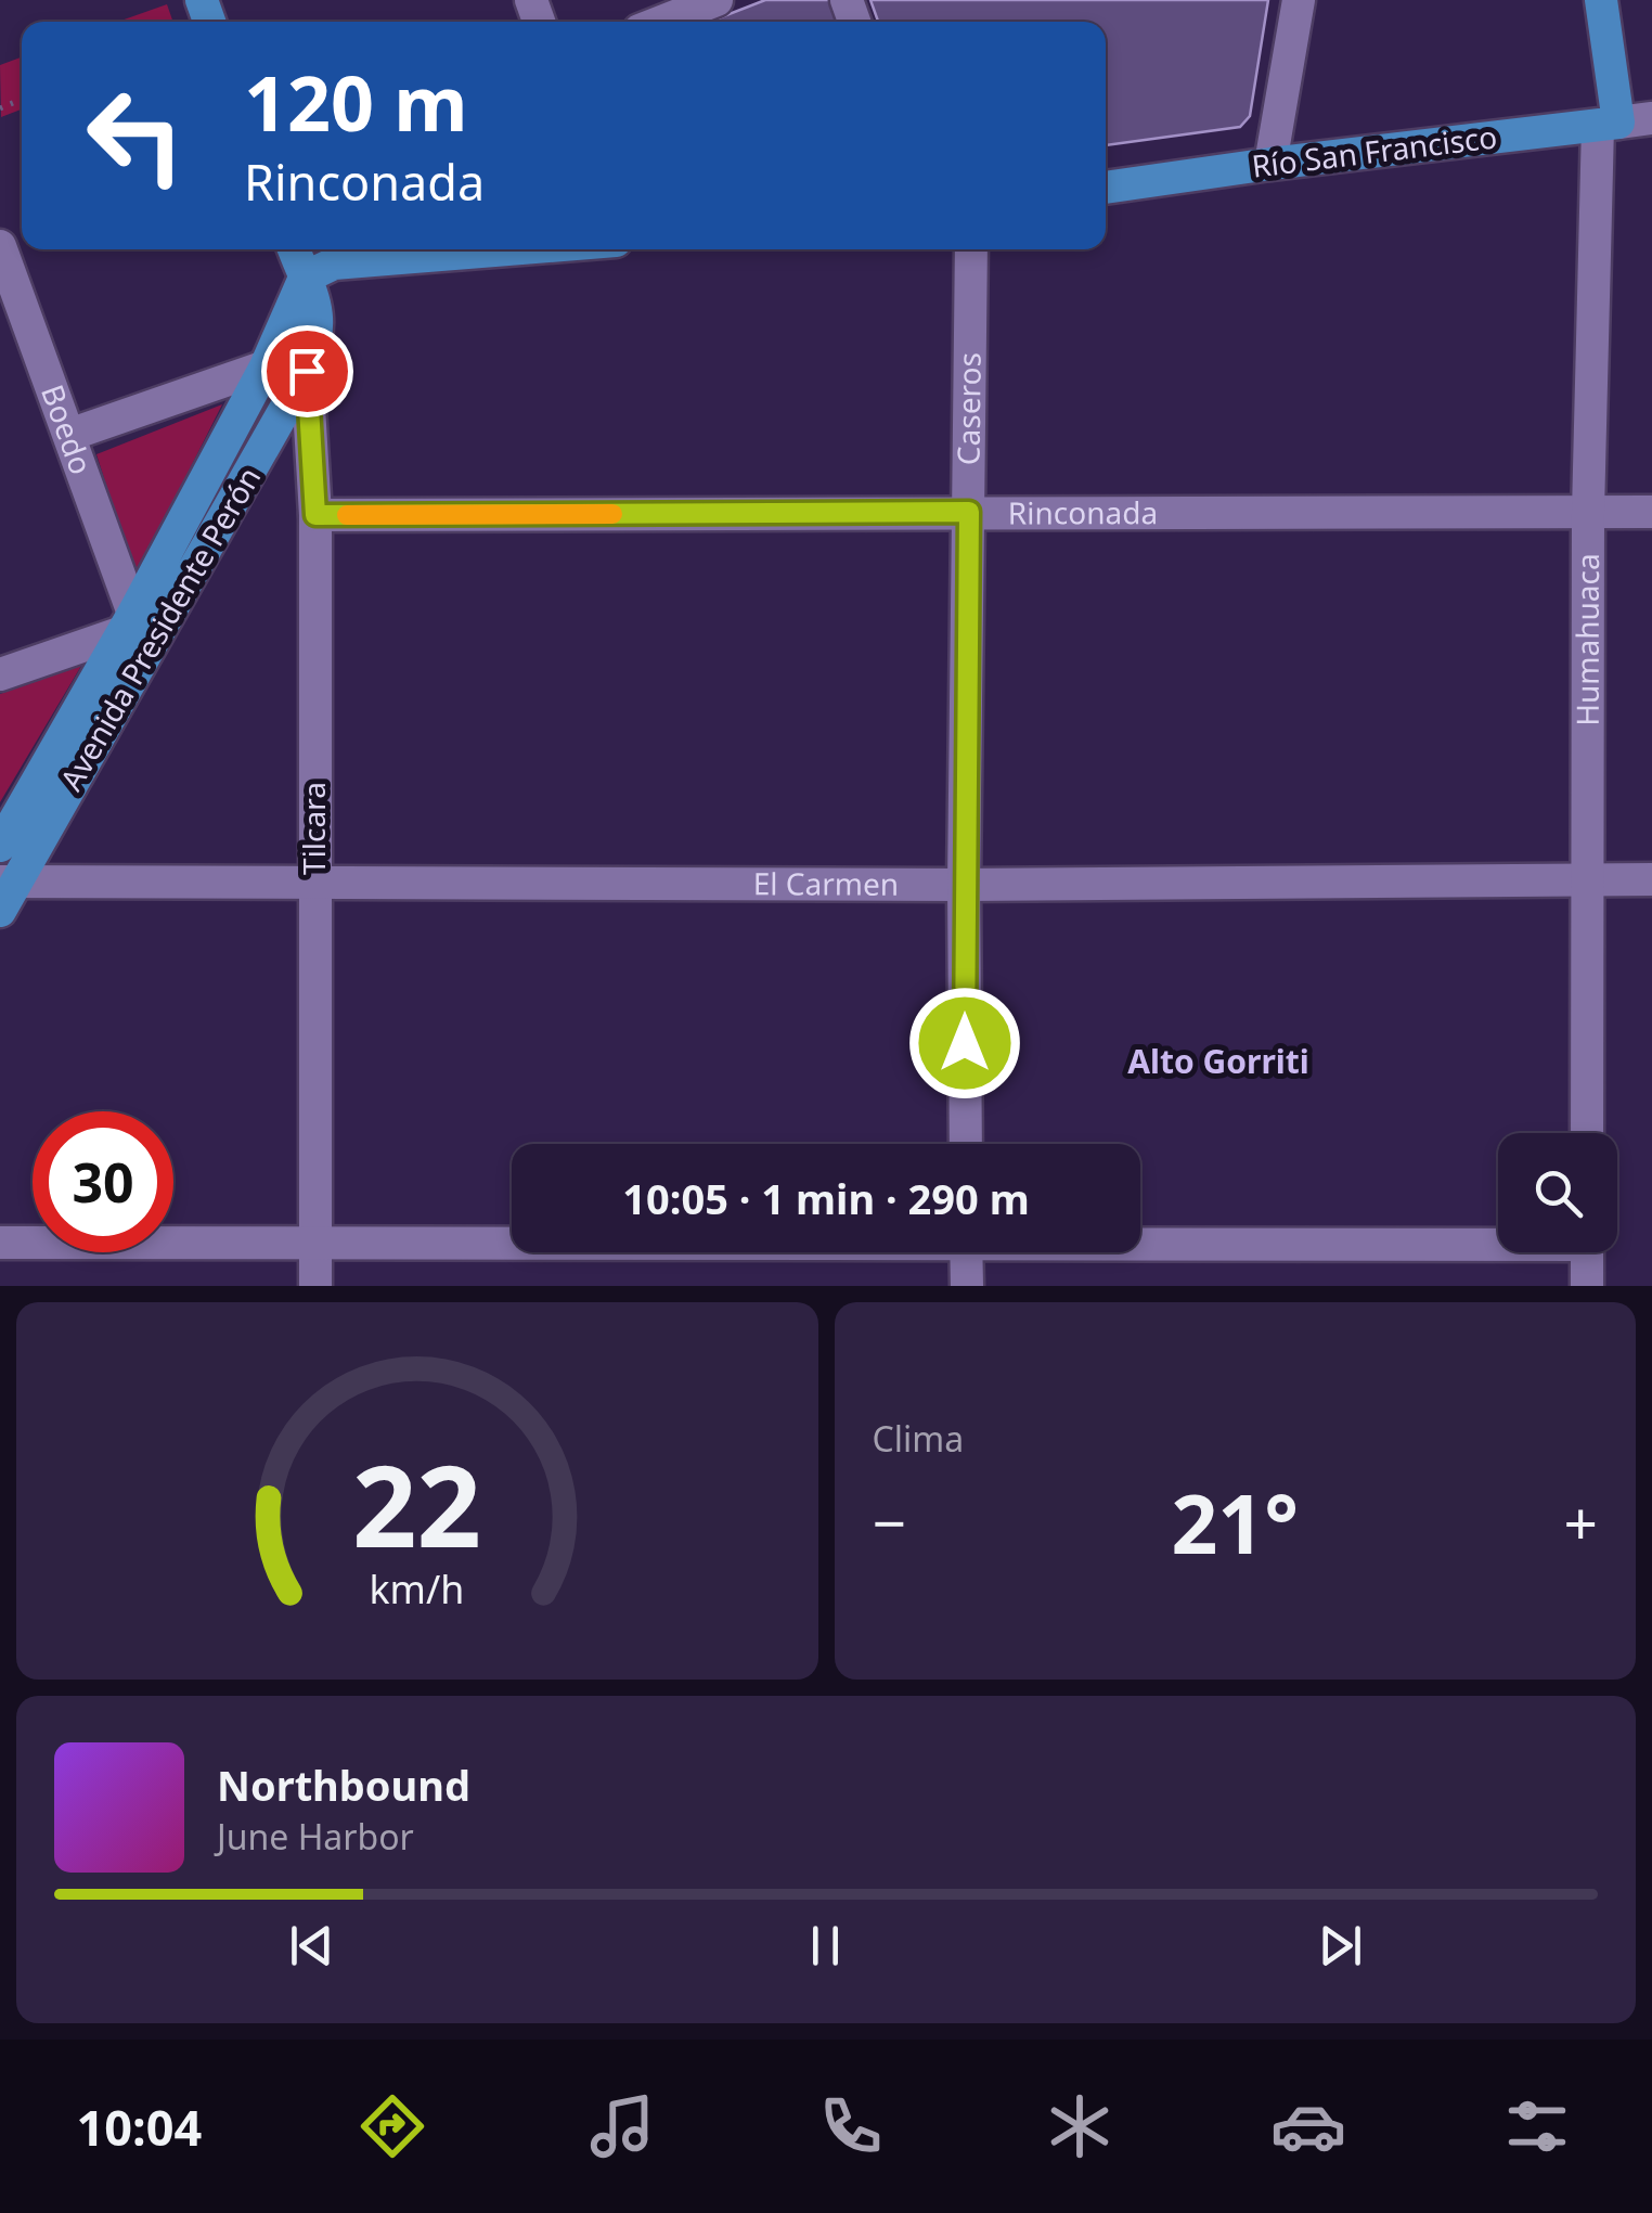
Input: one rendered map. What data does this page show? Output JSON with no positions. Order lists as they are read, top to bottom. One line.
{"streets":{"main road":["Río San Francisco","Avenida Presidente Perón"],"street":["Caseros","Boedo","Rinconada","Humahuaca","Tilcara","El Carmen"]},"crossings":[["Río San Francisco","Humahuaca"],["Caseros","Rinconada"],["Caseros","El Carmen"],["Boedo","Avenida Presidente Perón"],["Rinconada","Humahuaca"],["Rinconada","Tilcara"],["Avenida Presidente Perón","Tilcara"],["Avenida Presidente Perón","El Carmen"],["Humahuaca","El Carmen"],["Tilcara","El Carmen"]],"districts":["Alto Gorriti"],"page":{"turn":["120 m","Rinconada"],"limit":"30","trip":"10:05 · 1 min · 290 m","tile":"Clima","heat":["−","21°","+"],"song":["Northbound","June Harbor"],"tabs":"10:04","gauge":["22","km/h"]}}
